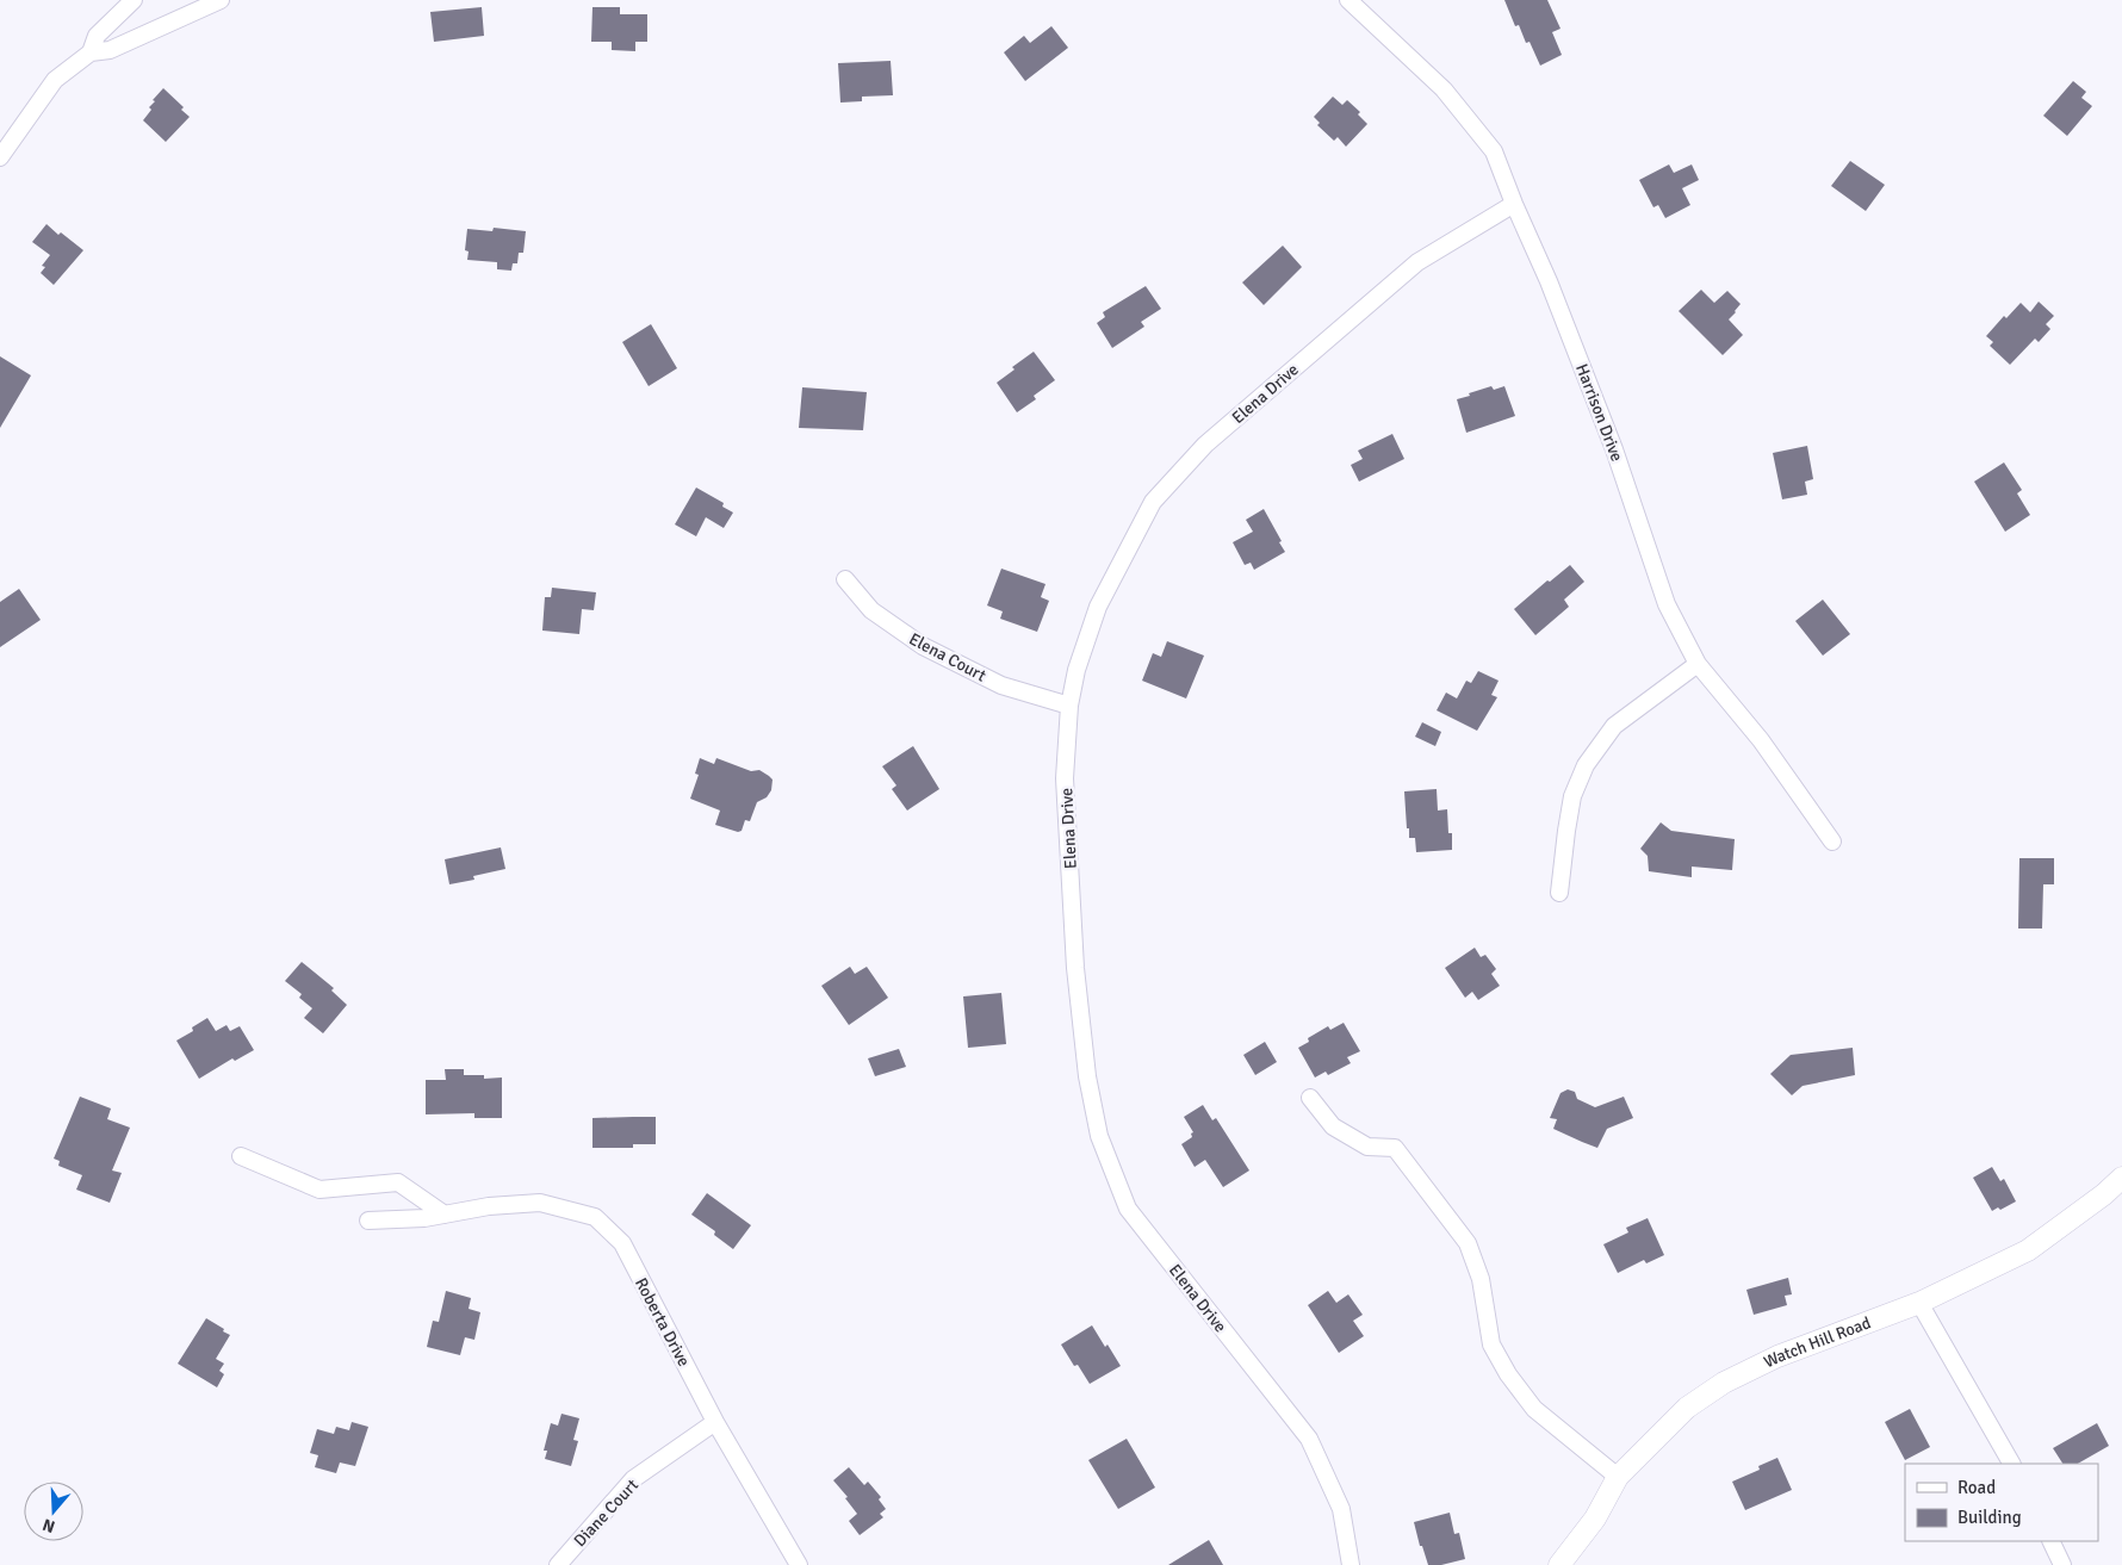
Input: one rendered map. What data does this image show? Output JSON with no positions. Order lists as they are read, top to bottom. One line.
{"streets":{"street":["Elena Drive","Harrison Drive","Elena Court","Roberta Drive","Watch Hill Road","Diane Court"]},"crossings":[["Elena Drive","Harrison Drive"],["Elena Drive","Elena Court"],["Roberta Drive","Diane Court"]],"legend":["Road","Building"],"north":"bottom"}
